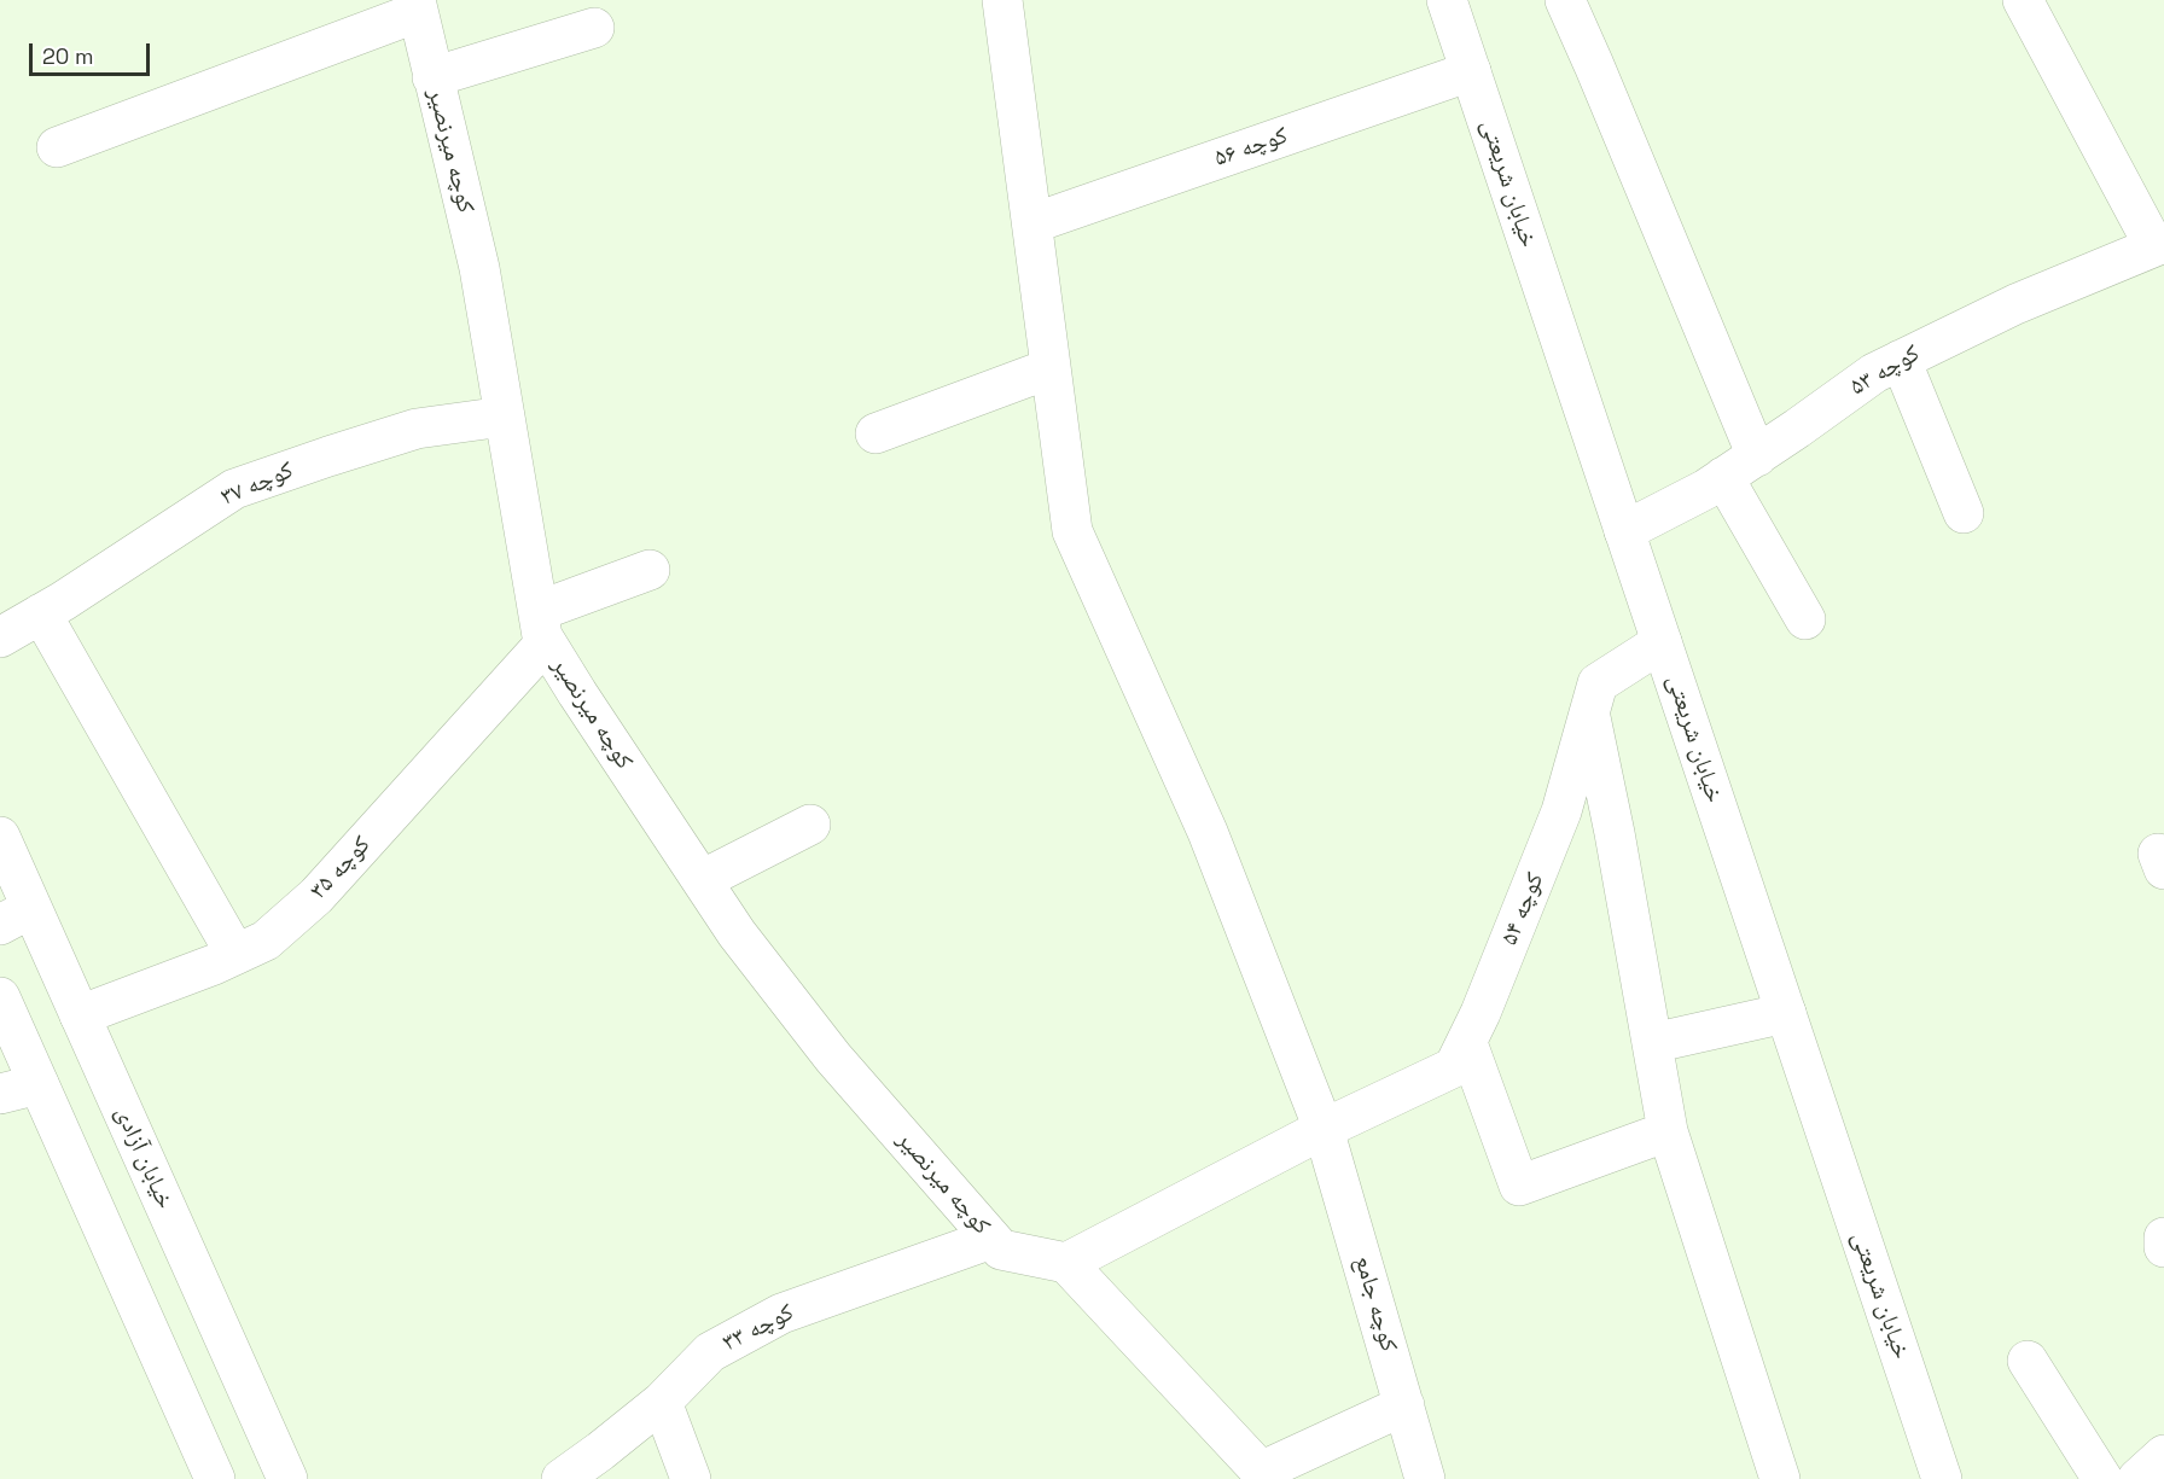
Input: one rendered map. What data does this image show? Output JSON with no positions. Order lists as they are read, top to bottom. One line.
{"streets":{"street":["کوچه ۵۶","کوچه میرنصیر","خیابان شریعتی","کوچه ۵۳","کوچه ۳۷","کوچه ۳۵","کوچه ۵۴","خیابان آزادی","کوچه جامع","کوچه ۳۳"]},"crossings":[["کوچه ۵۶","خیابان شریعتی"],["کوچه ۵۶","کوچه جامع"],["کوچه میرنصیر","کوچه ۳۷"],["کوچه میرنصیر","کوچه ۳۵"],["کوچه میرنصیر","کوچه ۵۴"],["کوچه میرنصیر","کوچه ۳۳"],["خیابان شریعتی","کوچه ۵۳"],["خیابان شریعتی","کوچه ۵۴"],["کوچه ۳۵","خیابان آزادی"],["کوچه ۵۴","کوچه جامع"]],"scale_bar":"20 m"}
